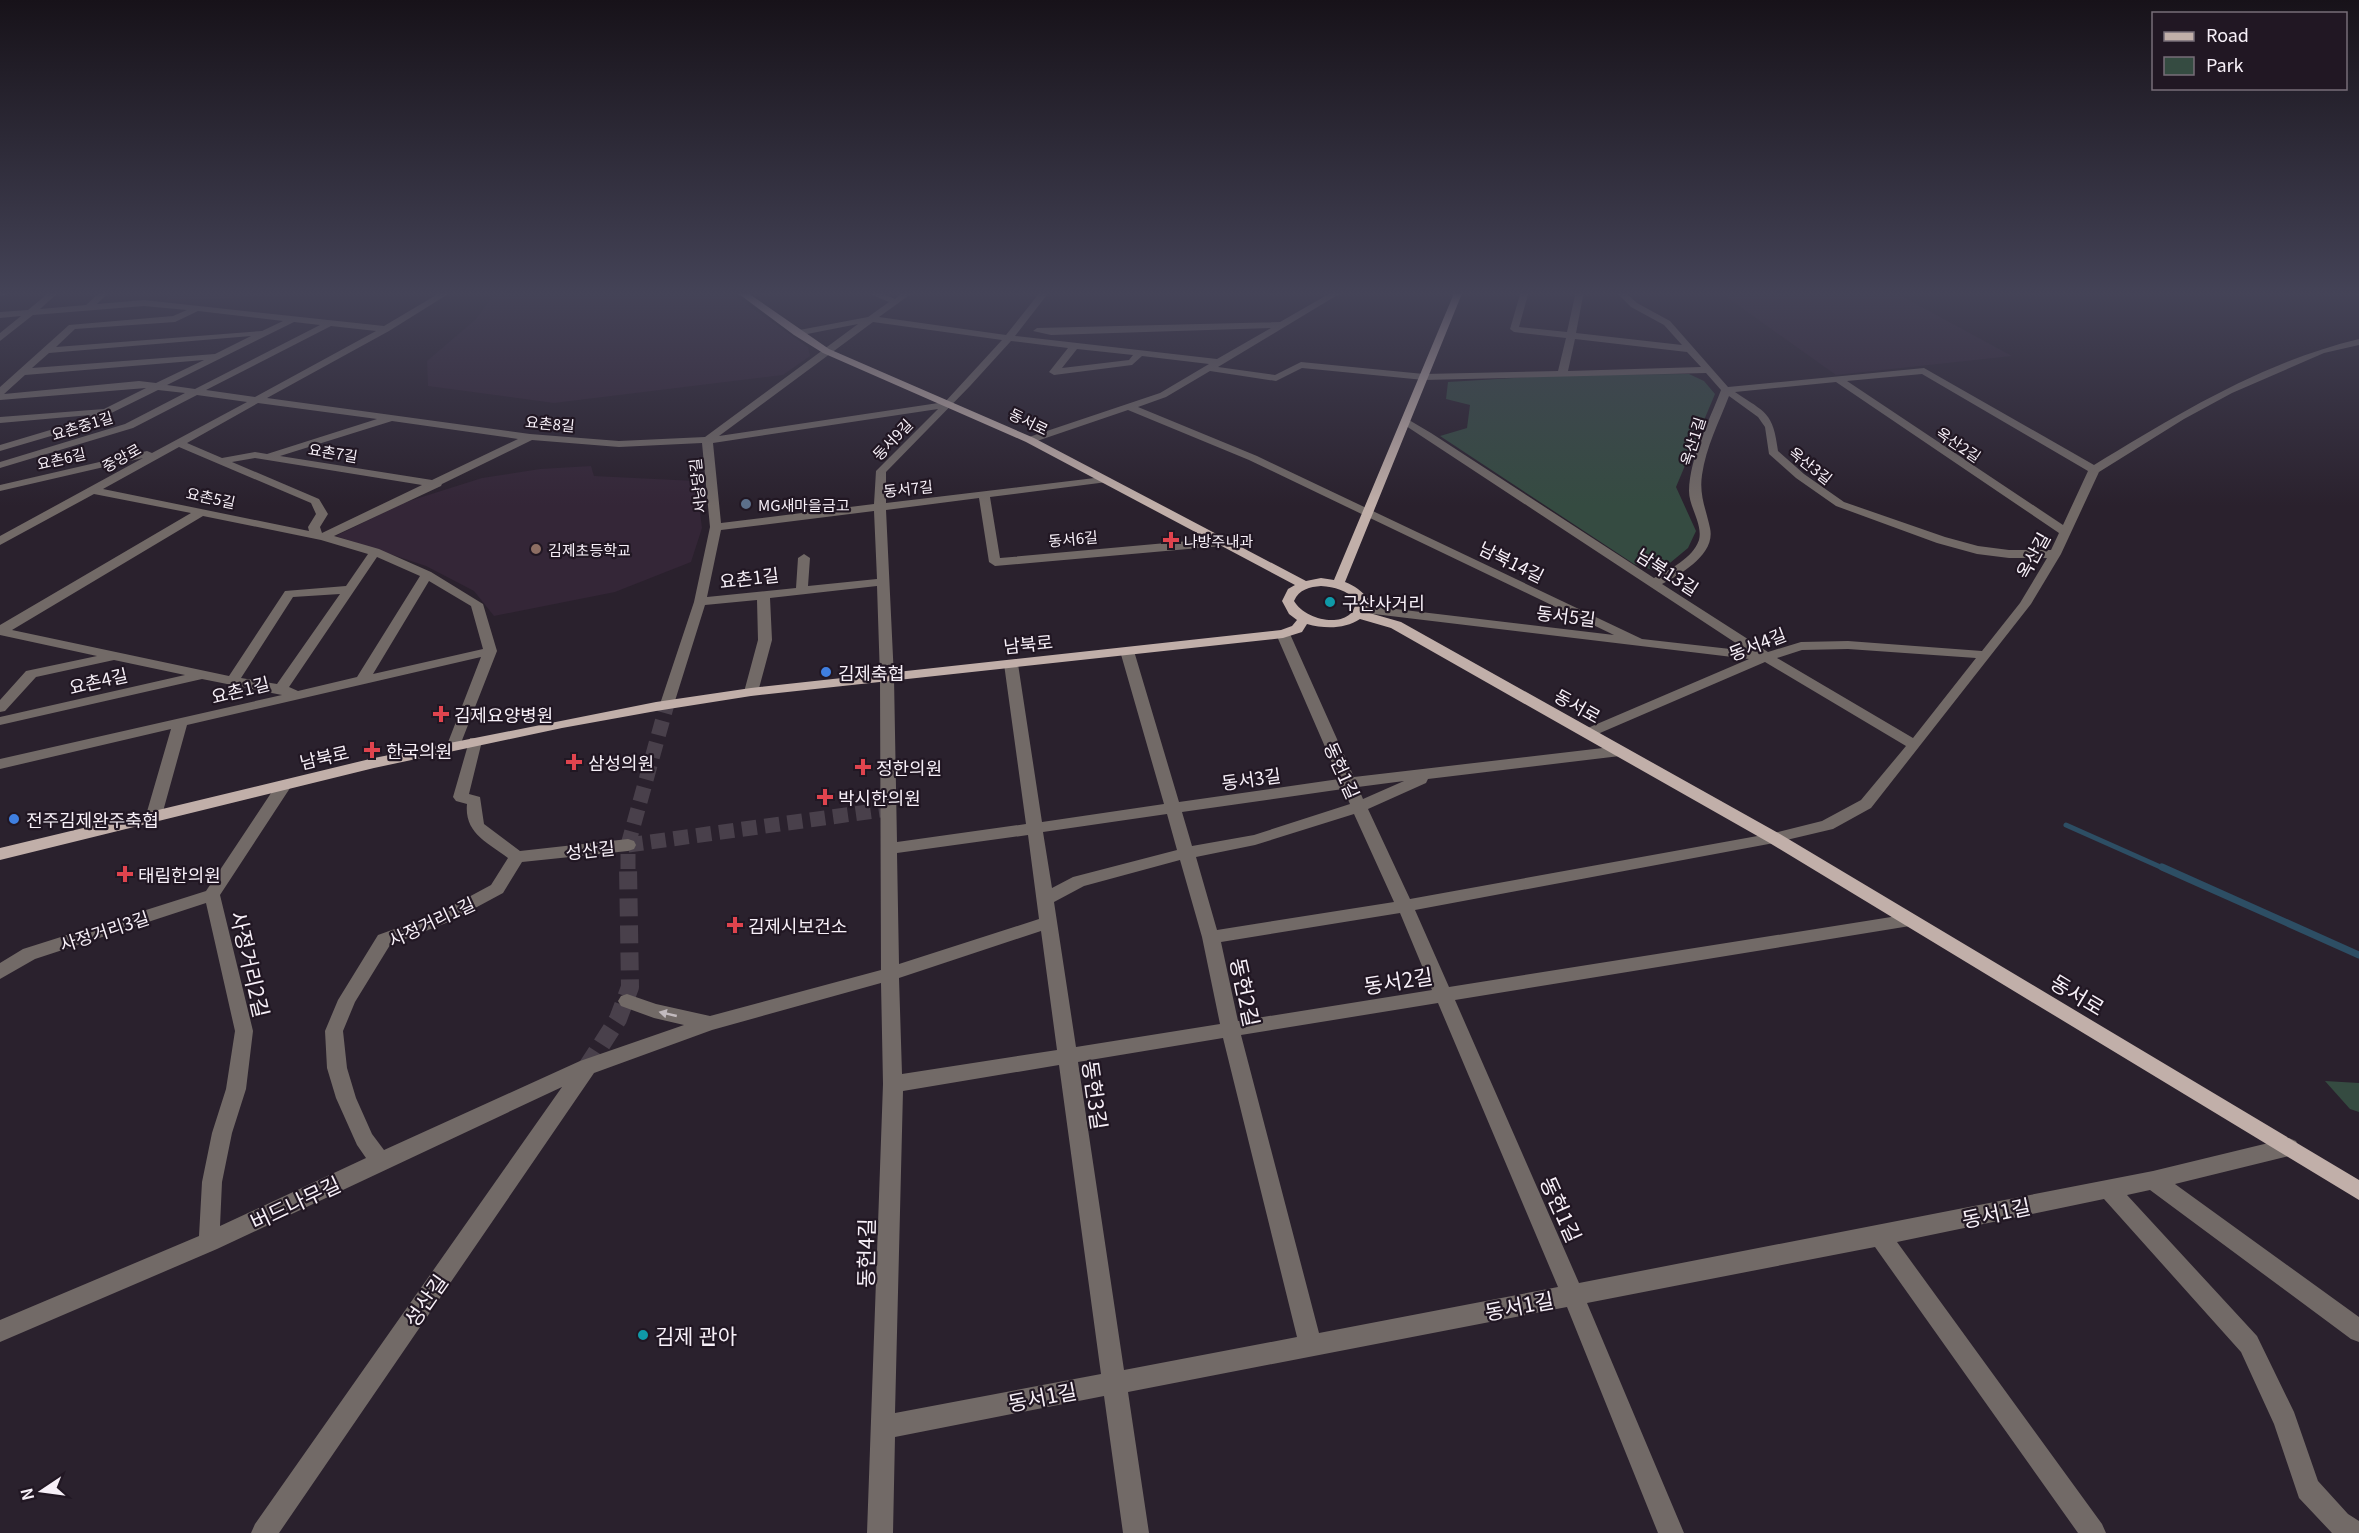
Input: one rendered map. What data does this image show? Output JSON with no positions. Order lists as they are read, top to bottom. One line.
{"streets":{"main road":["동서로","남북로"],"street":["요촌8길","요촌중1길","동서9길","옥산1길","옥산2길","요촌7길","중앙로","요촌6길","옥산3길","서낭당길","동서7길","요촌5길","동서6길","옥산길","남북14길","남북13길","요촌1길","동서5길","동서4길","요촌4길","동헌1길","동서3길","성산길","사정거리1길","사정거리3길","사정거리2길","동서2길","동헌2길","동헌3길","버드나무길","동서1길","동헌4길"]},"crossings":[["동서로","동서9길"],["동서로","동서7길"],["동서로","동서6길"],["동서로","옥산길"],["동서로","동서5길"],["동서로","동서4길"],["동서로","동서3길"],["동서로","동서2길"],["동서로","동서1길"],["요촌8길","동서9길"],["요촌8길","요촌7길"],["요촌8길","중앙로"],["요촌8길","서낭당길"],["동서9길","서낭당길"],["동서9길","동서7길"],["동서9길","요촌1길"],["동서9길","남북로"],["동서9길","동헌4길"],["옥산1길","옥산3길"],["옥산1길","남북13길"],["옥산2길","옥산길"],["요촌7길","중앙로"],["요촌7길","요촌5길"],["중앙로","요촌6길"],["중앙로","요촌5길"],["옥산3길","옥산길"],["서낭당길","동서7길"],["서낭당길","요촌1길"],["서낭당길","남북로"],["동서7길","동서6길"],["요촌5길","요촌1길"],["옥산길","남북13길"],["옥산길","동서4길"],["남북14길","동서5길"],["남북13길","동서5길"],["남북13길","동서4길"],["요촌1길","요촌4길"],["동서5길","동서4길"],["남북로","동헌1길"],["남북로","사정거리2길"],["남북로","동헌2길"],["남북로","동헌3길"],["남북로","동헌4길"],["동헌1길","동서3길"],["동헌1길","동서2길"],["동헌1길","동서1길"],["동서3길","동헌2길"],["동서3길","동헌3길"],["동서3길","동헌4길"],["성산길","사정거리1길"],["성산길","버드나무길"],["사정거리1길","버드나무길"],["사정거리3길","사정거리2길"],["사정거리2길","버드나무길"],["동서2길","동헌2길"],["동서2길","동헌3길"],["동서2길","동헌4길"],["동헌2길","동서1길"],["동헌3길","동서1길"],["동서1길","동헌4길"]],"places":{"other":["MG새마을금고","김제초등학교","구산사거리","김제축협","전주김제완주축협","김제 관아"],"health":["나방주내과","김제요양병원","한국의원","삼성의원","정한의원","박시한의원","태림한의원","김제시보건소"]},"legend":["Road","Park"],"north":"left"}
